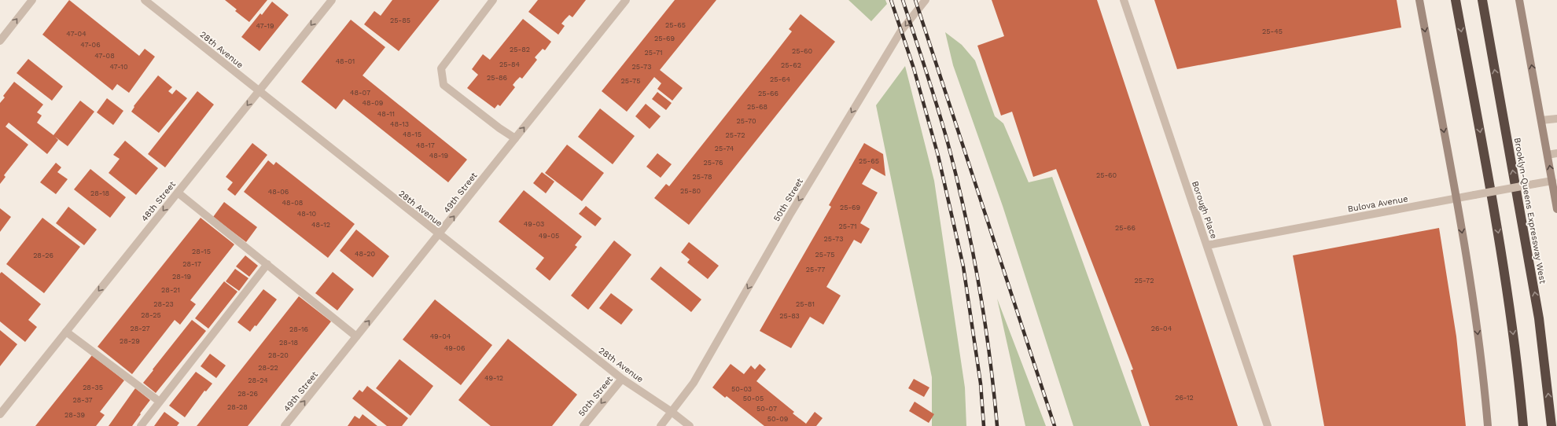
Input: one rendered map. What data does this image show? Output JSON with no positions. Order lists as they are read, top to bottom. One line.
{"streets":{"highway":["Brooklyn-Queens Expressway West"],"street":["28th Avenue","49th Street","50th Street","48th Street","Bulova Avenue","Borough Place"]},"crossings":[["28th Avenue","49th Street"],["28th Avenue","50th Street"],["28th Avenue","48th Street"],["Bulova Avenue","Borough Place"]],"one_way":["49th Street","50th Street","48th Street"],"house_numbers":["25-85","25-65","47-19","25-45","47-04","25-69","47-06","25-82","25-60","25-71","47-08","48-01","25-84","25-62","47-10","25-73","25-86","25-64","25-75","48-07","25-66","48-09","25-68","48-11","25-70","48-13","48-15","25-72","48-17","25-74","48-19","25-65","25-76","25-60","25-78","25-80","48-06","28-18","48-08","25-69","48-10","49-03","48-12","25-71","25-66","49-05","25-73","28-15","48-20","25-75","28-26","28-17","25-77","28-19","25-72","28-21","28-23","25-81","28-25","25-83","28-27","26-04","28-16","49-04","28-29","28-18","49-06","28-20","28-22","49-12","28-24","28-35","50-03","28-26","26-12","50-05","28-37","28-28","50-07","28-39","50-09"]}
